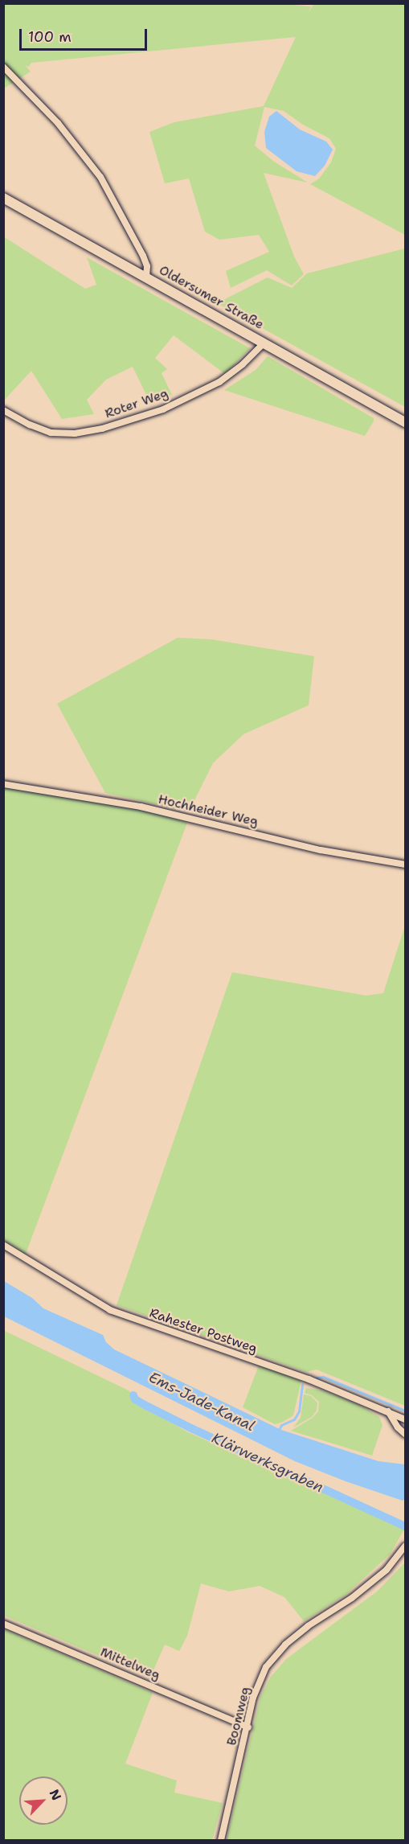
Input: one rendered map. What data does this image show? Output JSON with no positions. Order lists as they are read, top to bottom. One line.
{"streets":{"main road":["Oldersumer Straße"],"street":["Roter Weg","Hochheider Weg","Rahester Postweg","Mittelweg","Boomweg"]},"crossings":[["Oldersumer Straße","Roter Weg"],["Mittelweg","Boomweg"]],"water":["Ems-Jade-Kanal","Klärwerksgraben"],"scale_bar":"100 m","north":"top right"}
